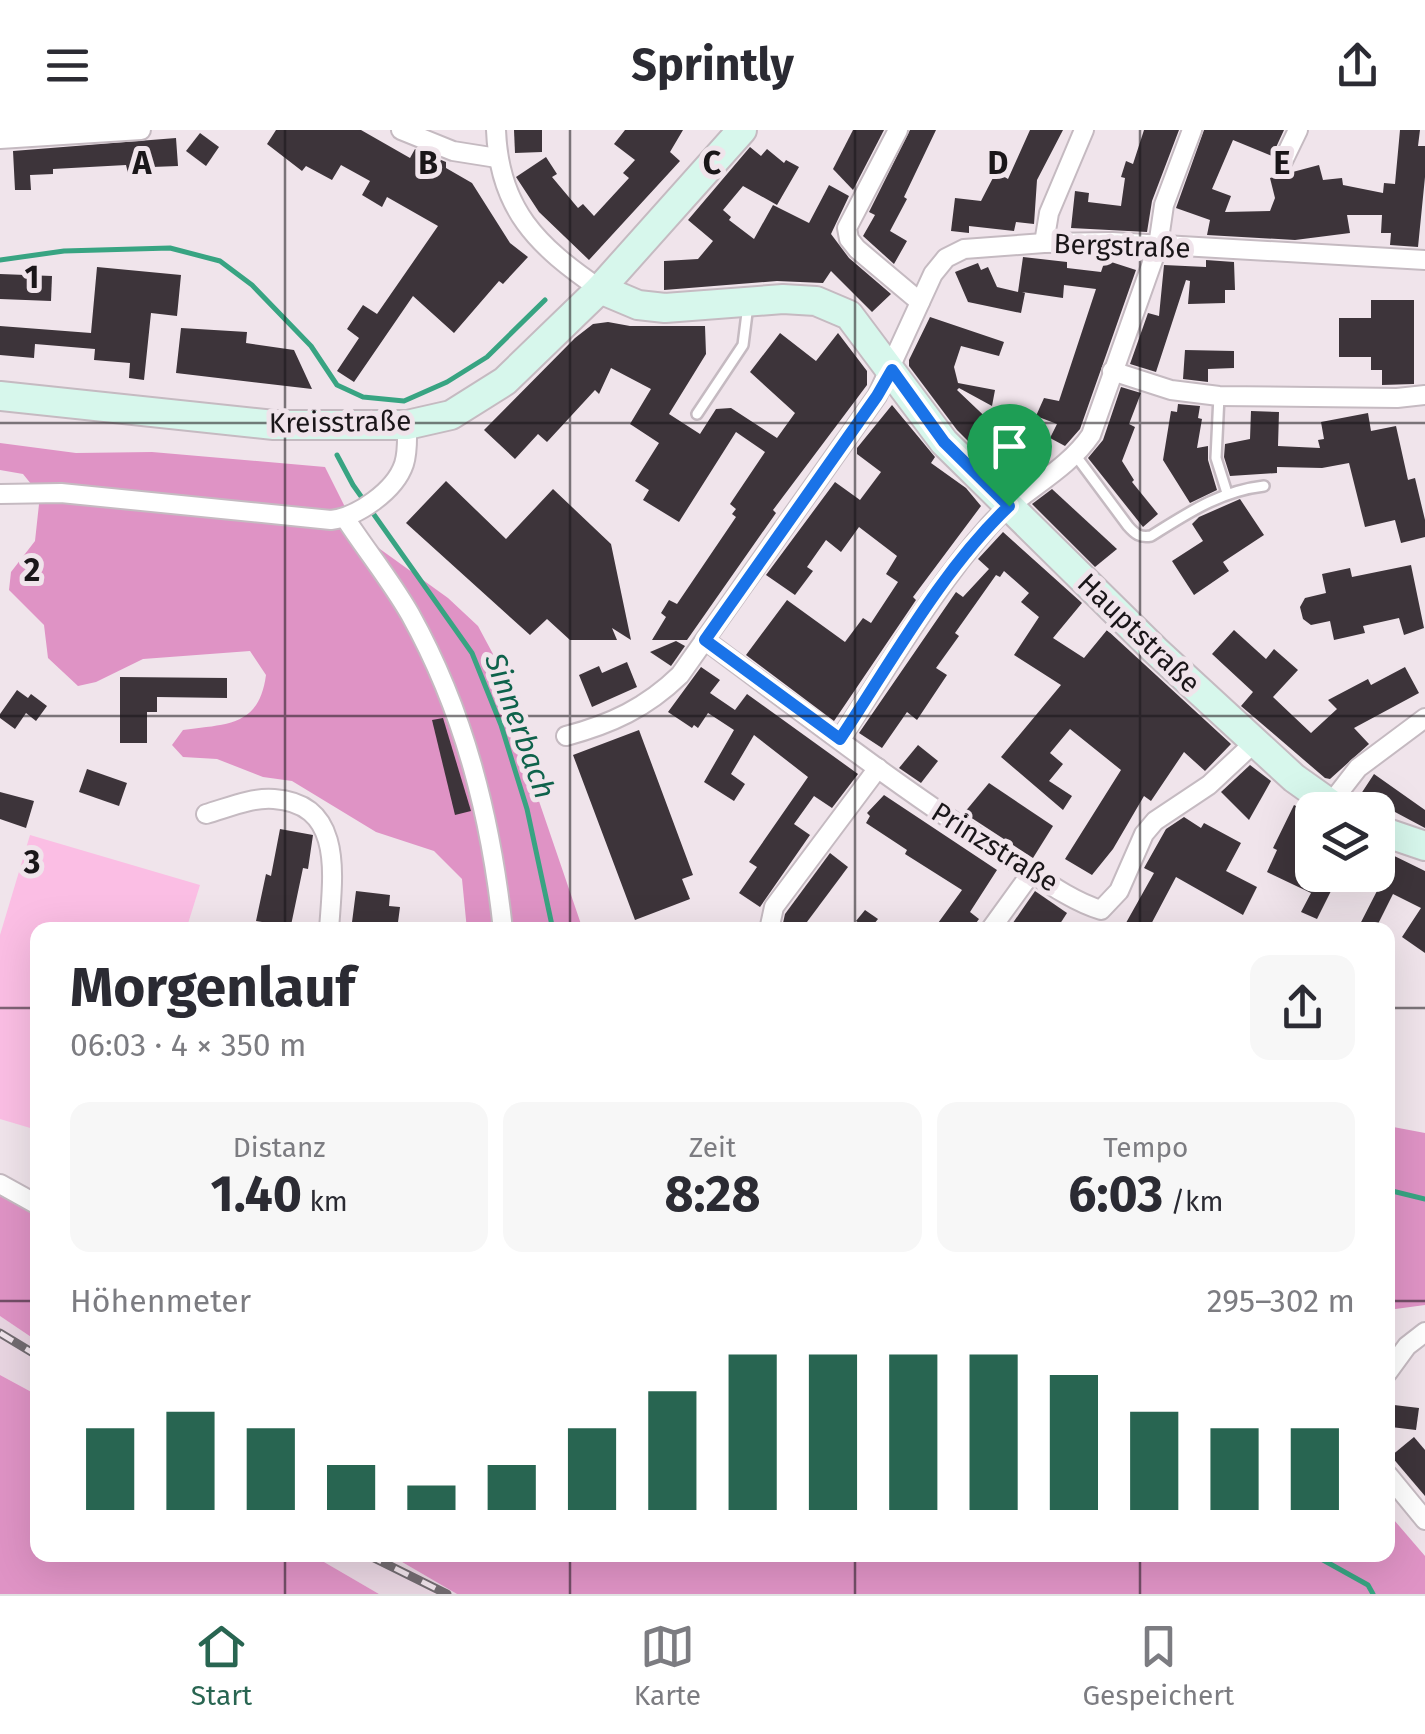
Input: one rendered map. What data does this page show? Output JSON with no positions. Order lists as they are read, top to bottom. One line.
{"streets":{"street":["Bergstraße","Kreisstraße","Hauptstraße","Prinzstraße"]},"crossings":[["Bergstraße","Hauptstraße"],["Kreisstraße","Hauptstraße"],["Hauptstraße","Prinzstraße"]],"water":["Sinnerbach"],"page":{"header":"Sprintly","heading":["Morgenlauf","06:03 · 4 × 350 m"],"stats":[["Distanz","1.40 km"],["Zeit","8:28"],["Tempo","6:03 /km"]],"chart":["Höhenmeter","295–302 m"],"tabs":["Start","Karte","Gespeichert"]},"grid":{"columns":["A","B","C","D","E"],"rows":["1","2","3"]}}
